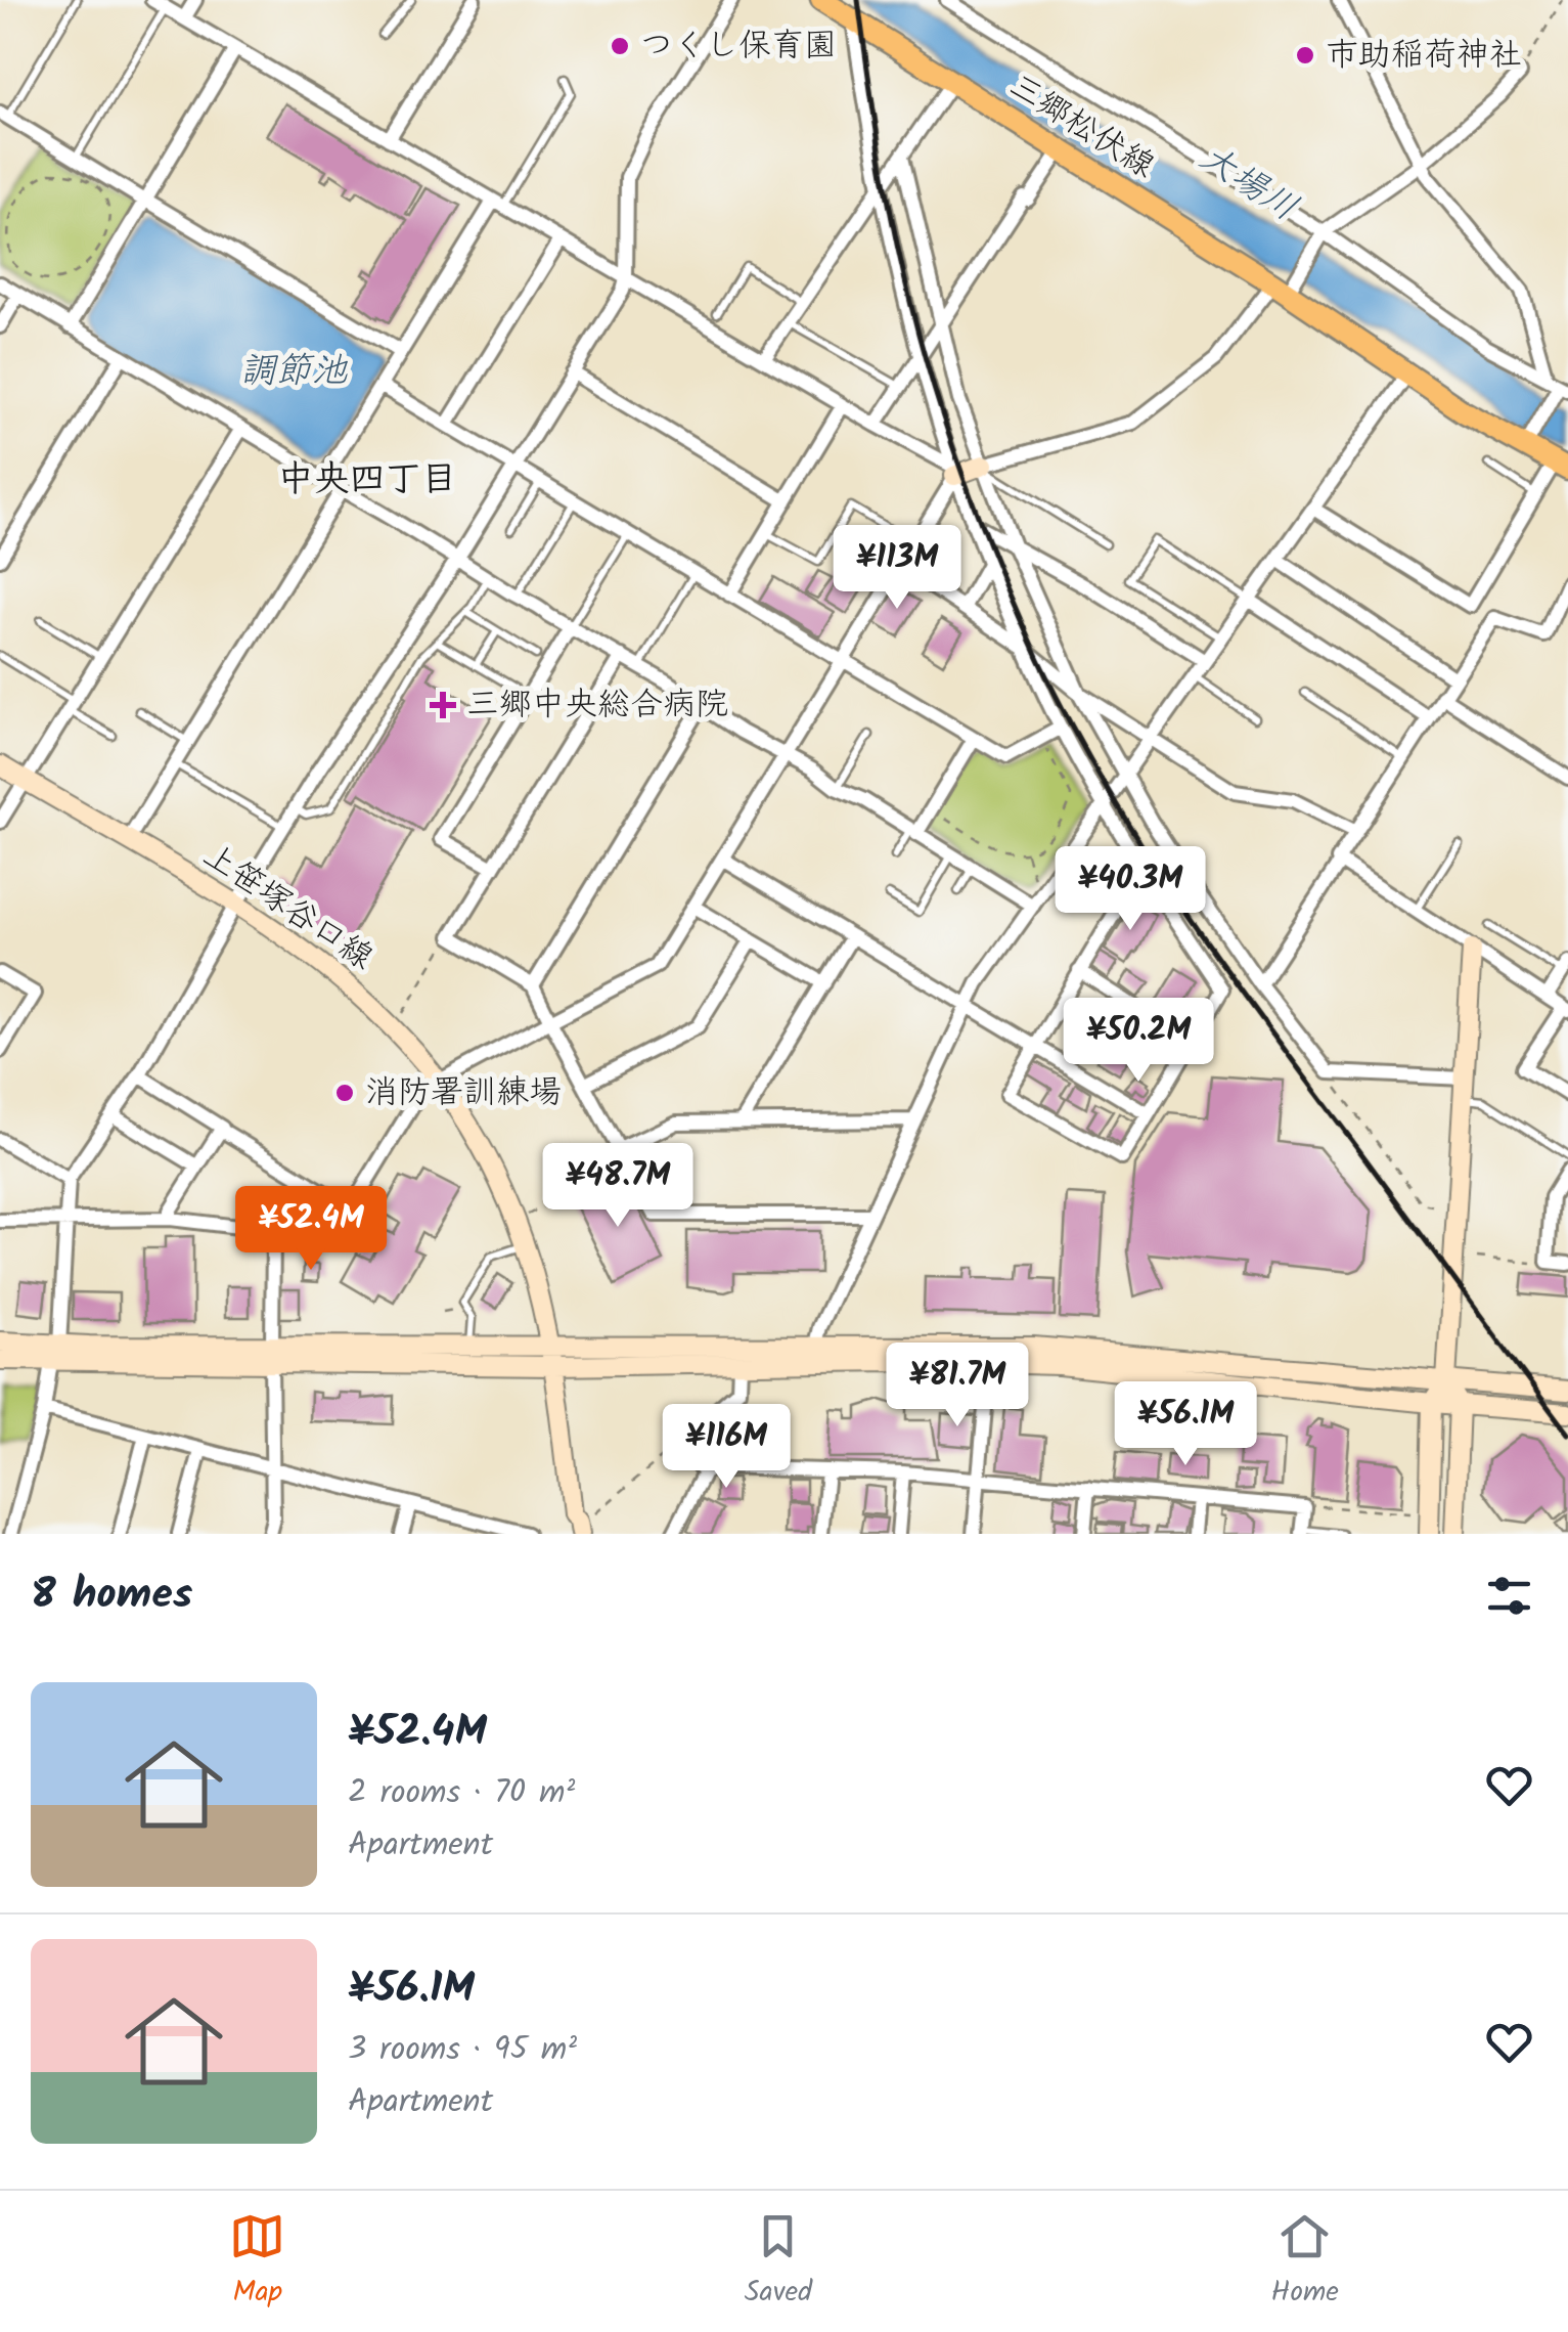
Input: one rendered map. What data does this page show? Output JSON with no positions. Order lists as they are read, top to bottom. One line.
{"streets":{"main road":["三郷松伏線"],"street":["上笹塚谷口線"]},"districts":["中央四丁目"],"water":["大場川","調節池"],"places":{"other":["つくし保育園","市助稲荷神社","消防署訓練場"],"health":["三郷中央総合病院"]},"page":{"price":["¥113M","¥40.3M","¥50.2M","¥48.7M","¥52.4M","¥81.7M","¥56.1M","¥116M"],"heading":"8 homes","list":[{"name":"¥52.4M","note":"2 rooms · 70 m² · Apartment"},{"name":"¥56.1M","note":"3 rooms · 95 m² · Apartment"}],"tabs":["Map","Saved","Home"]}}
